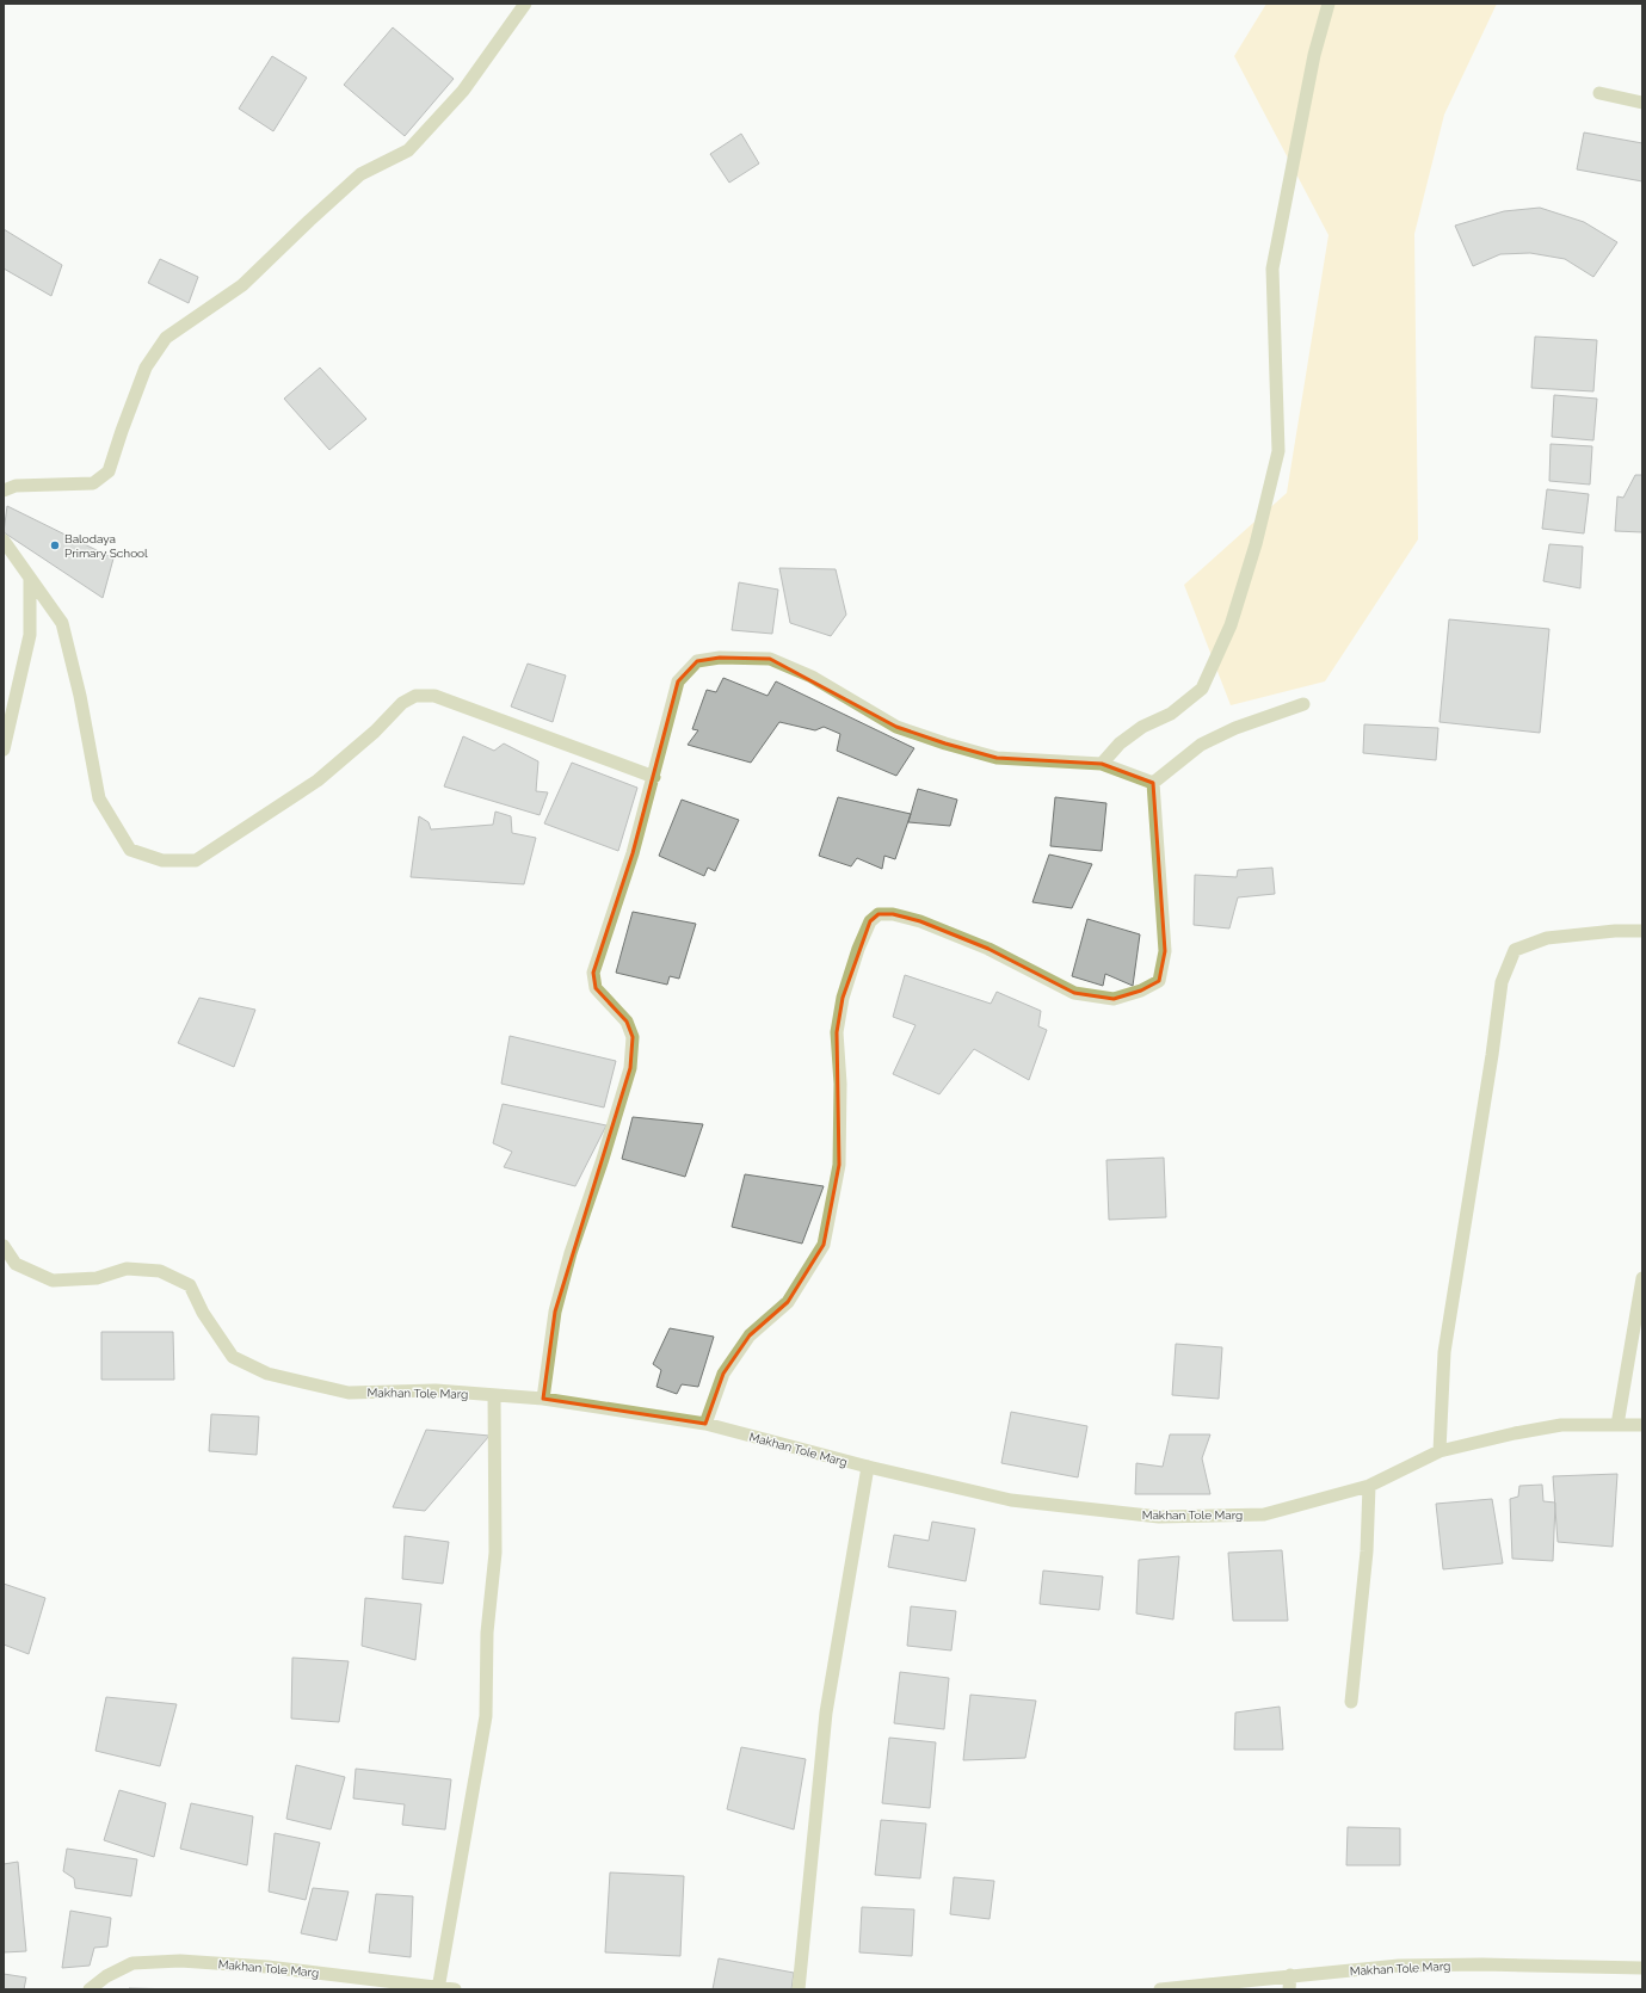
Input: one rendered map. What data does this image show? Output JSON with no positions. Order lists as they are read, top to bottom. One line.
{"streets":{"street":["Makhan Tole Marg"]},"places":["Balodaya Primary School"]}
